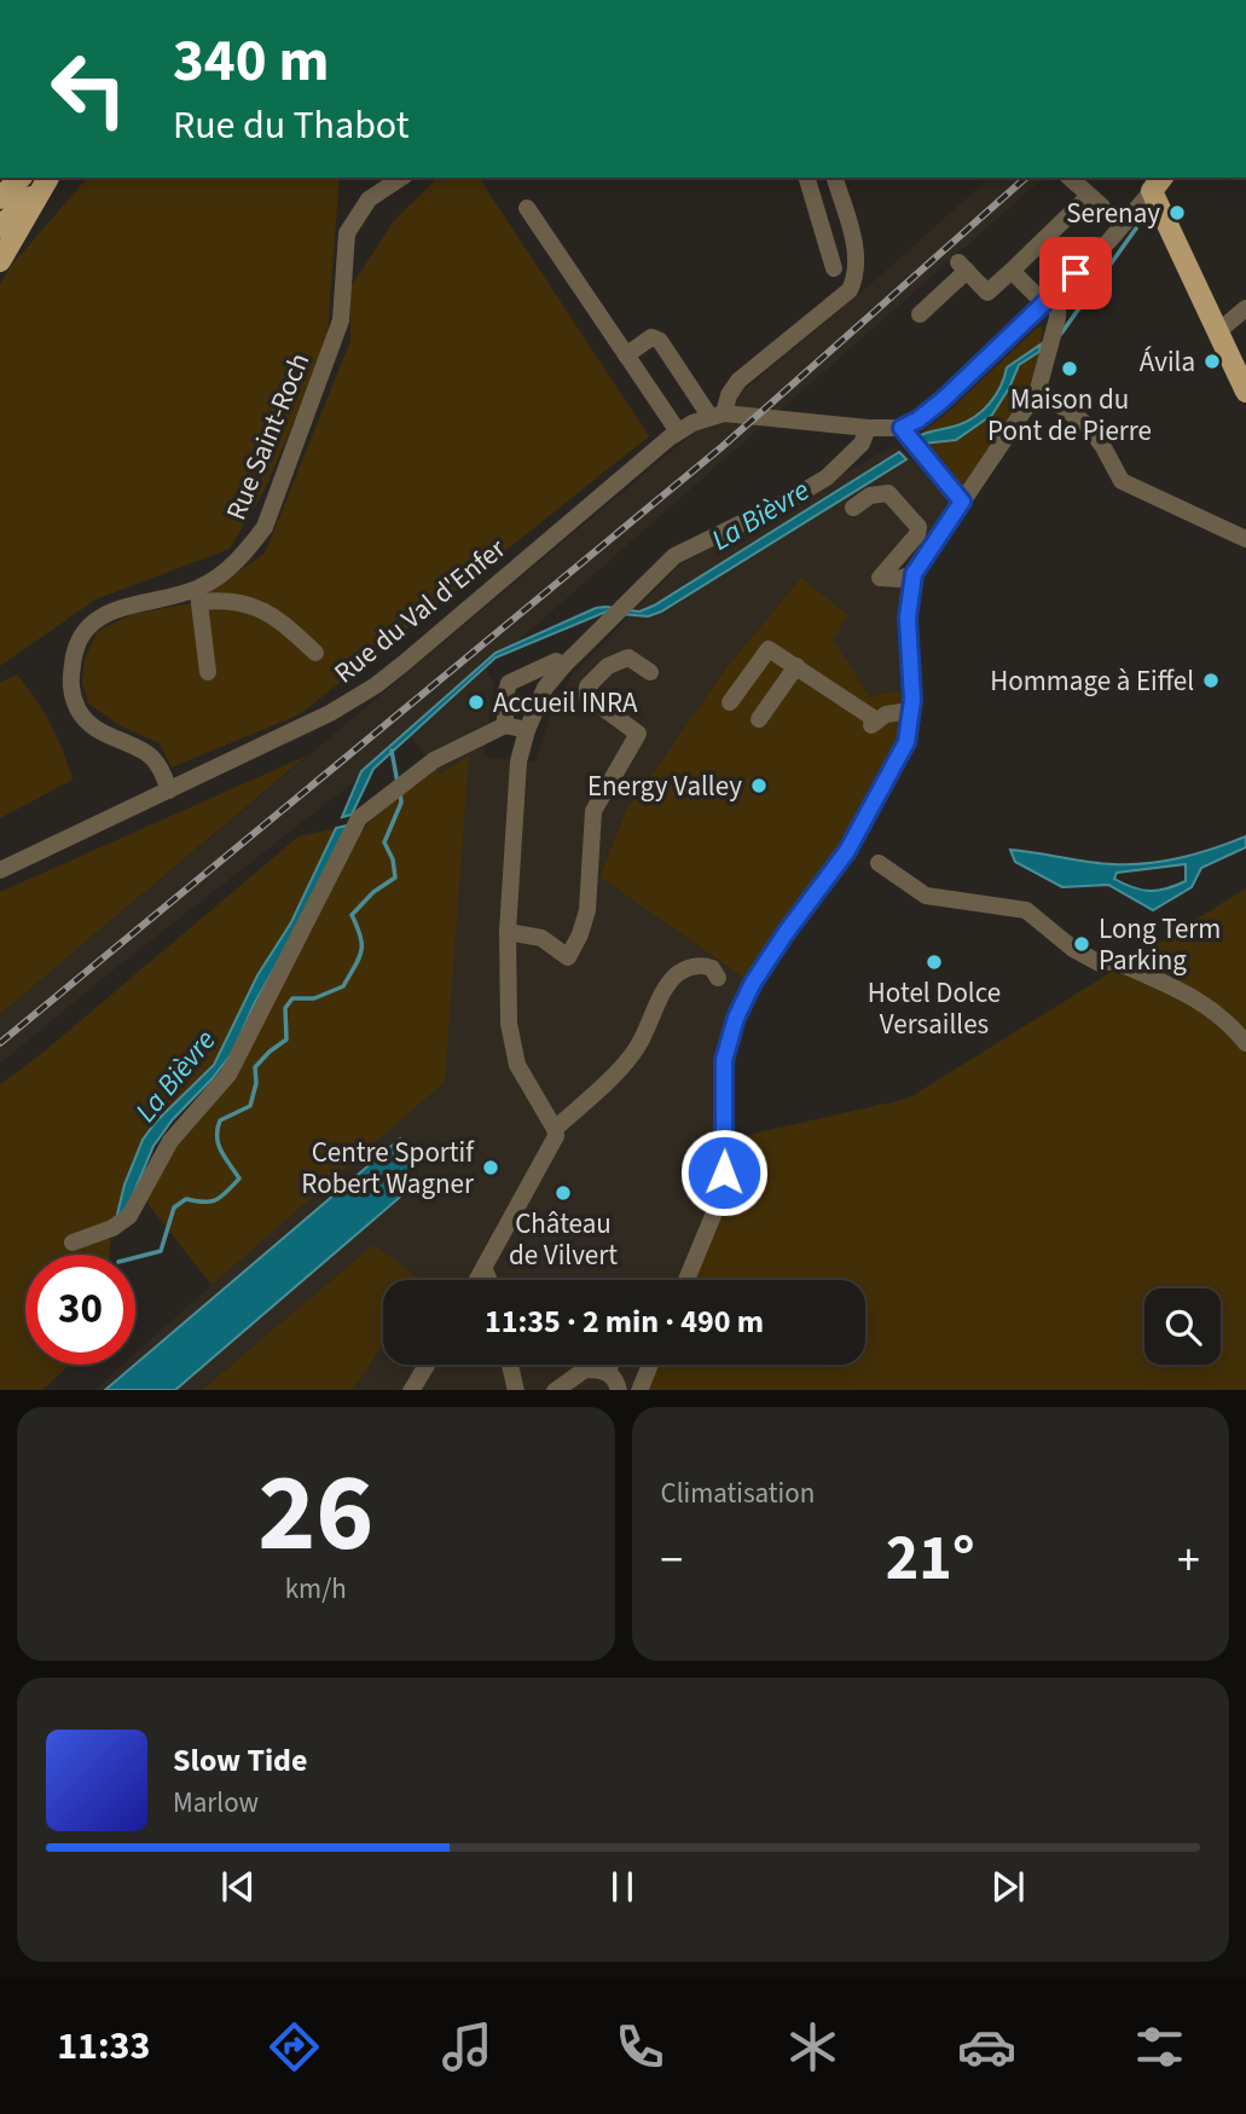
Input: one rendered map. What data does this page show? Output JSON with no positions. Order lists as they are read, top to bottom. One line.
{"streets":{"street":["Rue Saint-Roch","Rue du Val d'Enfer"]},"crossings":[["Rue Saint-Roch","Rue du Val d'Enfer"]],"water":["La Bièvre"],"places":["Serenay","Ávila","Maison du Pont de Pierre","Hommage à Eiffel","Accueil INRA","Energy Valley","Long Term Parking","Hotel Dolce Versailles","Centre Sportif Robert Wagner","Château de Vilvert"],"page":{"turn":["340 m","Rue du Thabot"],"limit":"30","trip":"11:35 · 2 min · 490 m","tile":[["26","km/h"],"Climatisation"],"heat":["−","21°","+"],"song":["Slow Tide","Marlow"],"tabs":"11:33"}}
